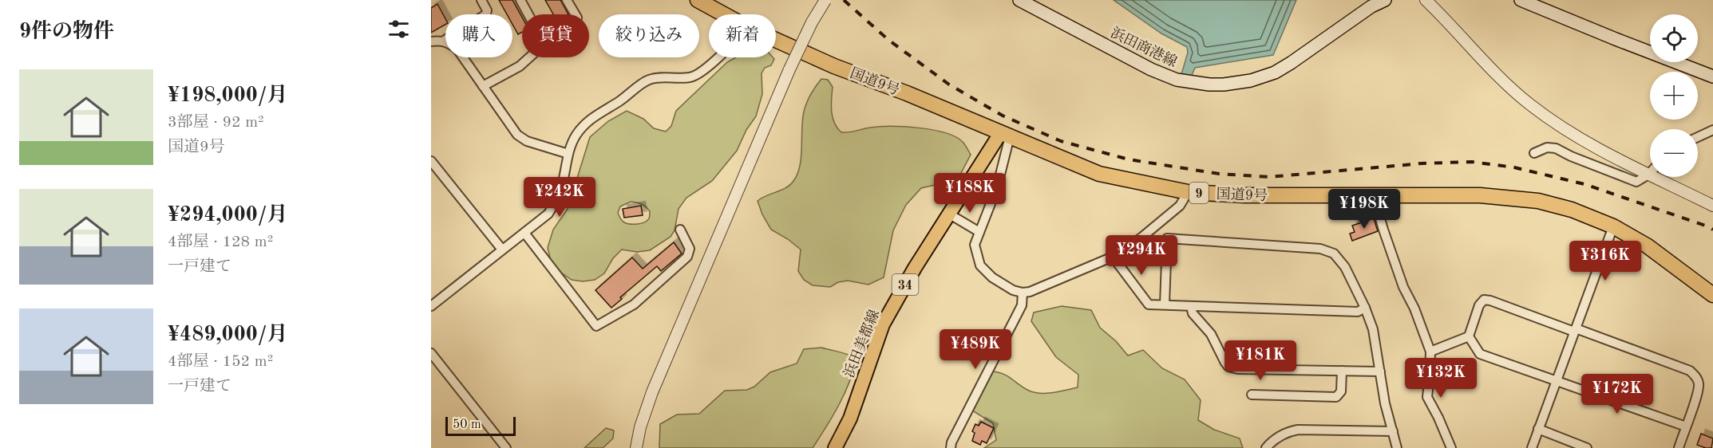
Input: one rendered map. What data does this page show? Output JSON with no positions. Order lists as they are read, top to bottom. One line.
{"streets":{"highway":["国道9号","9"],"main road":["浜田商港線","34","浜田美都線"]},"crossings":[["国道9号","浜田美都線"]],"scale_bar":"50 m","page":{"heading":"9件の物件","map_buttons":["+","−"],"chip":["購入","賃貸","絞り込み","新着"],"list":[{"name":"¥198,000/月","note":"3部屋 · 92 m² · 国道9号"},{"name":"¥294,000/月","note":"4部屋 · 128 m² · 一戸建て"},{"name":"¥489,000/月","note":"4部屋 · 152 m² · 一戸建て"}],"price":["¥188K","¥242K","¥198K","¥294K","¥316K","¥489K","¥181K","¥132K","¥172K"],"scale":"50 m"}}
